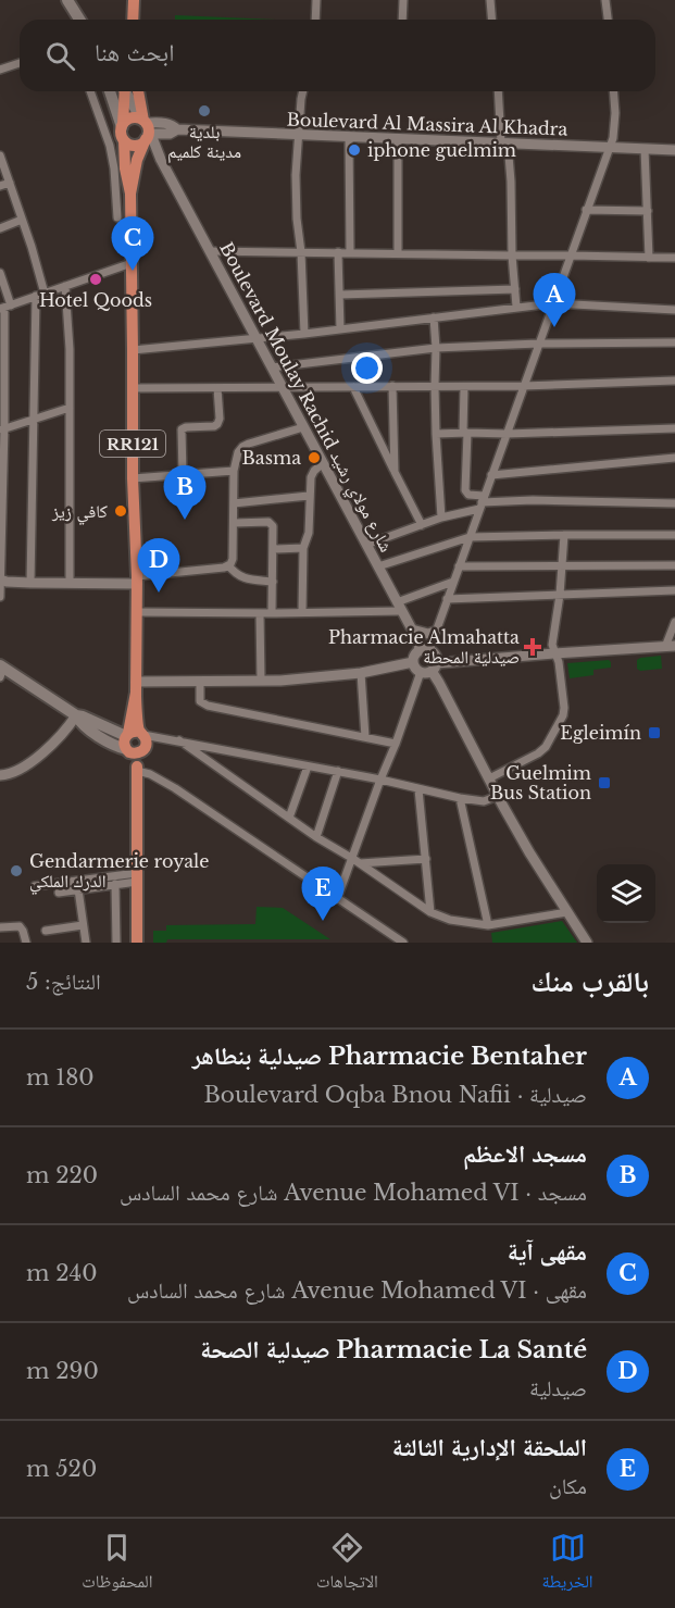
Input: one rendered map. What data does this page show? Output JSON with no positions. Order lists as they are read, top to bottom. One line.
{"streets":{"main road":["RR121"],"street":["Boulevard Al Massira Al Khadra","Boulevard Moulay Rachid شارع مولاي رشيد"]},"crossings":[["Boulevard Al Massira Al Khadra","Boulevard Moulay Rachid شارع مولاي رشيد"],["Boulevard Al Massira Al Khadra","RR121"],["Boulevard Moulay Rachid شارع مولاي رشيد","RR121"]],"places":{"other":["بلدية مدينة كلميم","iphone guelmim","Hotel Qoods","Basma","كافي زيز","Gendarmerie royale الدرك الملكي"],"health":["Pharmacie Almahatta صيدلية المحطة"],"transit":["Egleimín","Guelmim Bus Station"]},"page":{"search":"ابحث هنا","pins":["C","A","B","D","E"],"heading":["بالقرب منك","النتائج: 5"],"list":[{"mark":"A","name":"Pharmacie Bentaher صيدلية بنطاهر","note":"صيدلية · Boulevard Oqba Bnou Nafii","value":"180 m"},{"mark":"B","name":"مسجد الاعظم","note":"مسجد · Avenue Mohamed VI شارع محمد السادس","value":"220 m"},{"mark":"C","name":"مقهى آية","note":"مقهى · Avenue Mohamed VI شارع محمد السادس","value":"240 m"},{"mark":"D","name":"Pharmacie La Santé صيدلية الصحة","note":"صيدلية","value":"290 m"},{"mark":"E","name":"الملحقة الإدارية الثالثة","note":"مكان","value":"520 m"}],"nav":["الخريطة","الاتجاهات","المحفوظات"]}}
